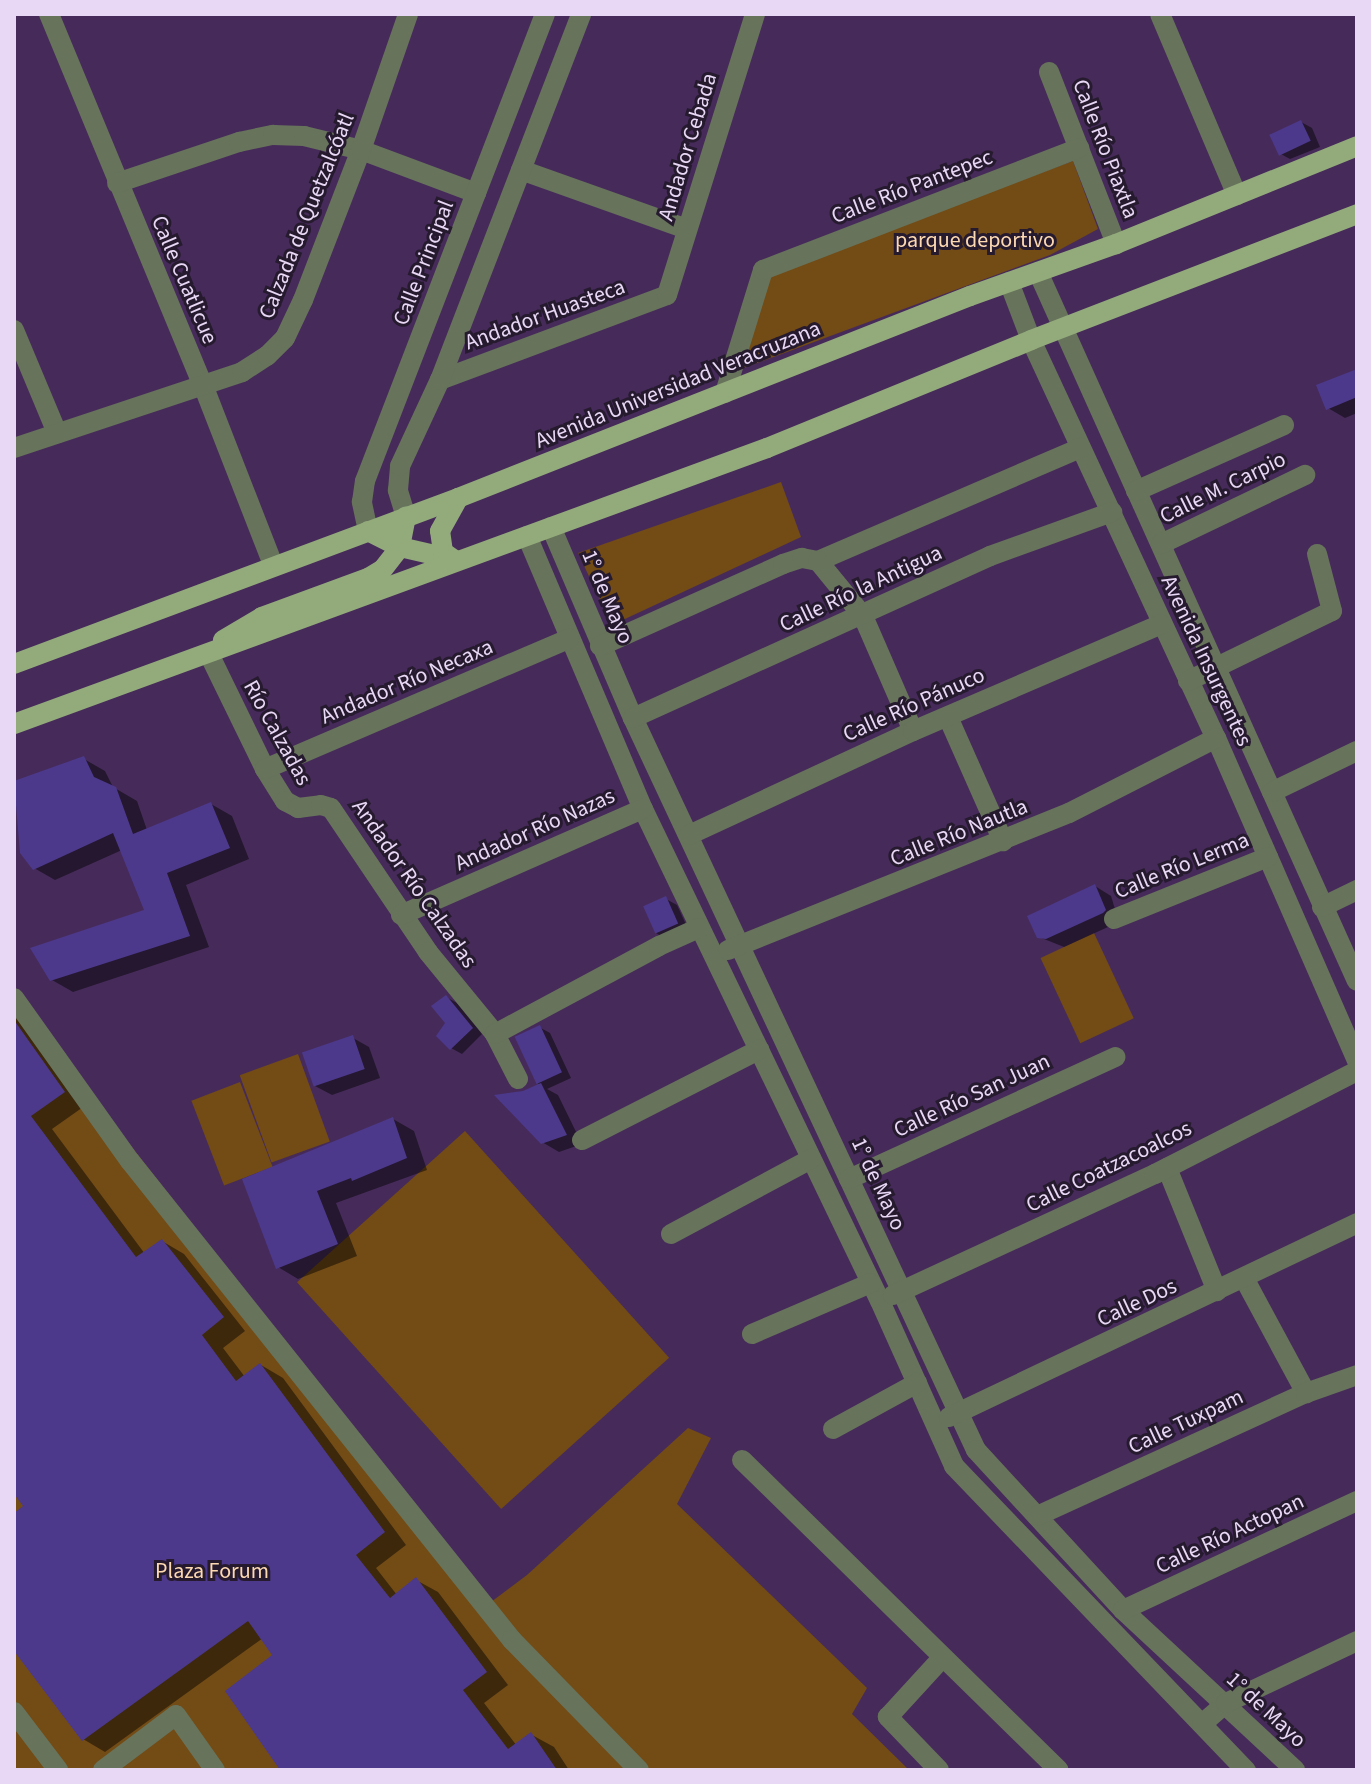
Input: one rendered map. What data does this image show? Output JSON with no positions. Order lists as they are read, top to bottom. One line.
{"streets":{"main road":["Avenida Universidad Veracruzana"],"street":["Andador Cebada","Calle Río Piaxtla","Calle Río Pantepec","Calzada de Quetzalcóatl","Calle Principal","Calle Cuatlicue","Andador Huasteca","Calle M. Carpio","Calle Río la Antigua","1° de Mayo","Avenida Insurgentes","Andador Río Necaxa","Calle Río Pánuco","Río Calzadas","Andador Río Nazas","Calle Río Nautla","Calle Río Lerma","Andador Río Calzadas","Calle Río San Juan","Calle Coatzacoalcos","Calle Dos","Calle Tuxpam","Calle Río Actopan"]},"crossings":[["Andador Cebada","Andador Huasteca"],["Calle Río Piaxtla","Calle Río Pantepec"],["Calle Río Piaxtla","Avenida Universidad Veracruzana"],["Calle Río Pantepec","Avenida Universidad Veracruzana"],["Calzada de Quetzalcóatl","Calle Cuatlicue"],["Calle Principal","Avenida Universidad Veracruzana"],["Calle Cuatlicue","Avenida Universidad Veracruzana"],["Avenida Universidad Veracruzana","Avenida Insurgentes"],["Calle M. Carpio","Avenida Insurgentes"],["Calle Río la Antigua","1° de Mayo"],["Calle Río la Antigua","Avenida Insurgentes"],["1° de Mayo","Calle Río Pánuco"],["1° de Mayo","Calle Río Nautla"],["1° de Mayo","Calle Río San Juan"],["1° de Mayo","Calle Coatzacoalcos"],["1° de Mayo","Calle Dos"],["1° de Mayo","Calle Tuxpam"],["1° de Mayo","Calle Río Actopan"],["Avenida Insurgentes","Calle Río Pánuco"],["Avenida Insurgentes","Calle Río Nautla"],["Avenida Insurgentes","Calle Río Lerma"],["Andador Río Necaxa","Río Calzadas"],["Río Calzadas","Andador Río Calzadas"],["Andador Río Nazas","Andador Río Calzadas"]],"parks":["parque deportivo","Plaza Forum"]}
